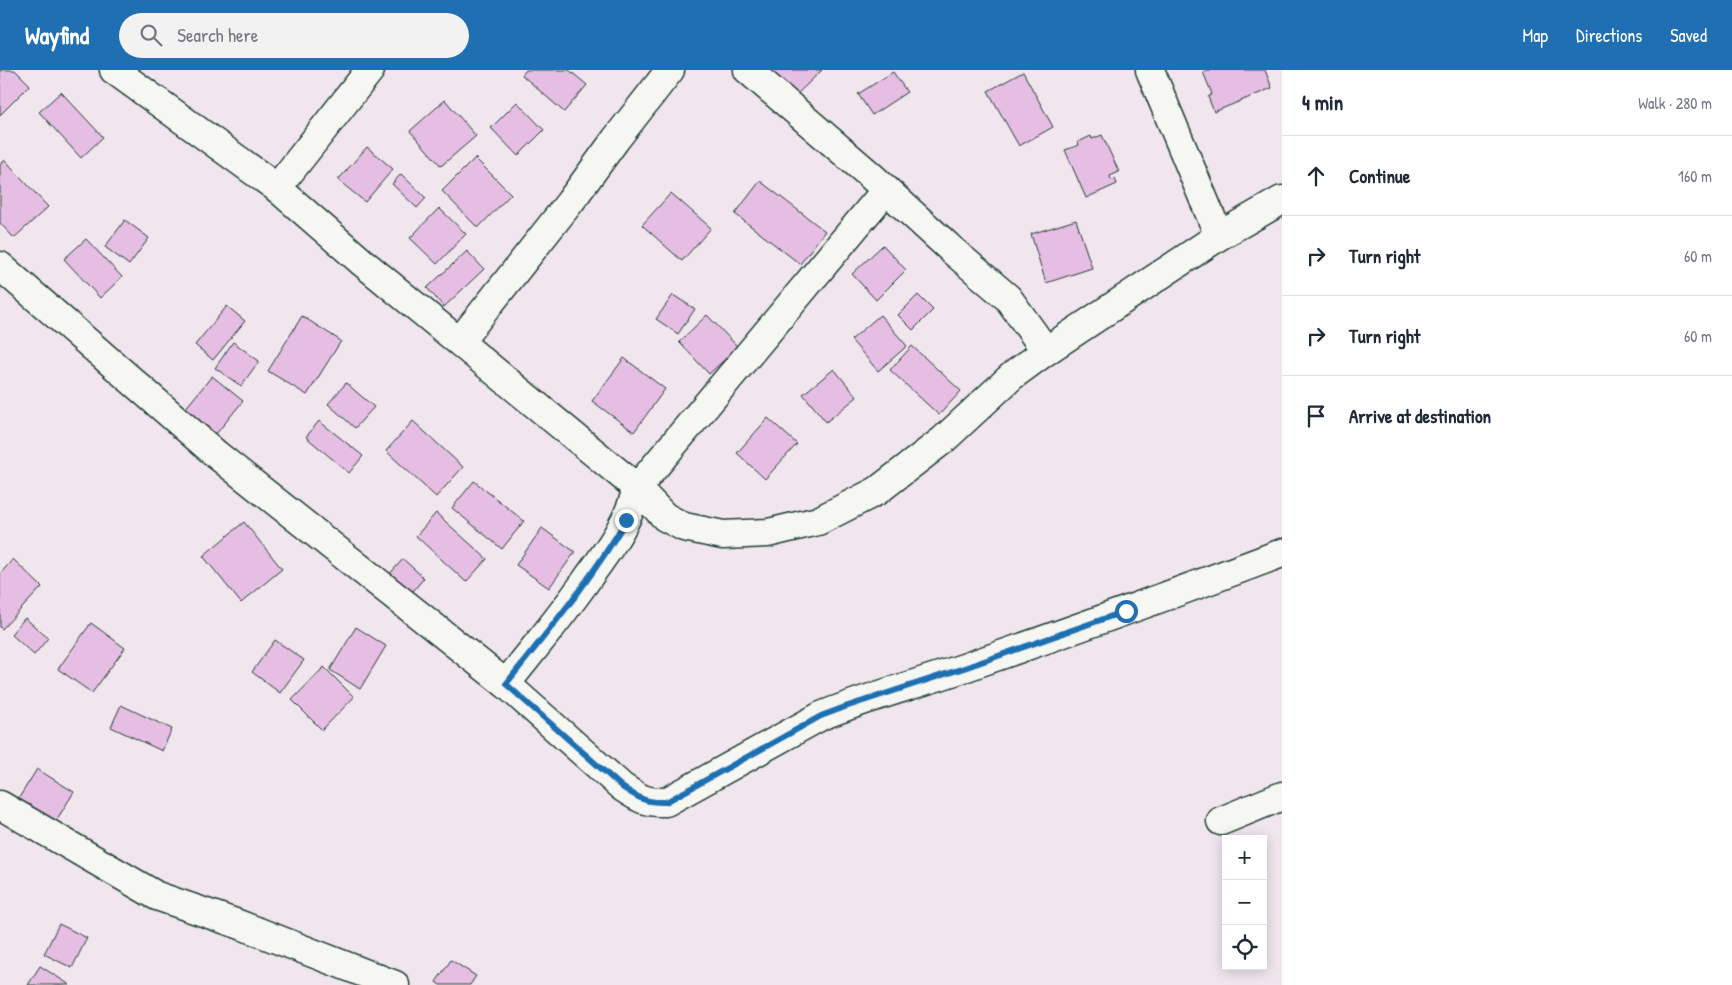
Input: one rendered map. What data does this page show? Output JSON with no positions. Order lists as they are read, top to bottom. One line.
{"page":{"header":"Wayfind","search":"Search here","nav":["Map","Directions","Saved"],"heading":["4 min","Walk · 280 m"],"list":[["Continue","160 m"],["Turn right","60 m"],["Turn right","60 m"],"Arrive at destination"],"map_buttons":["+","−"]}}
